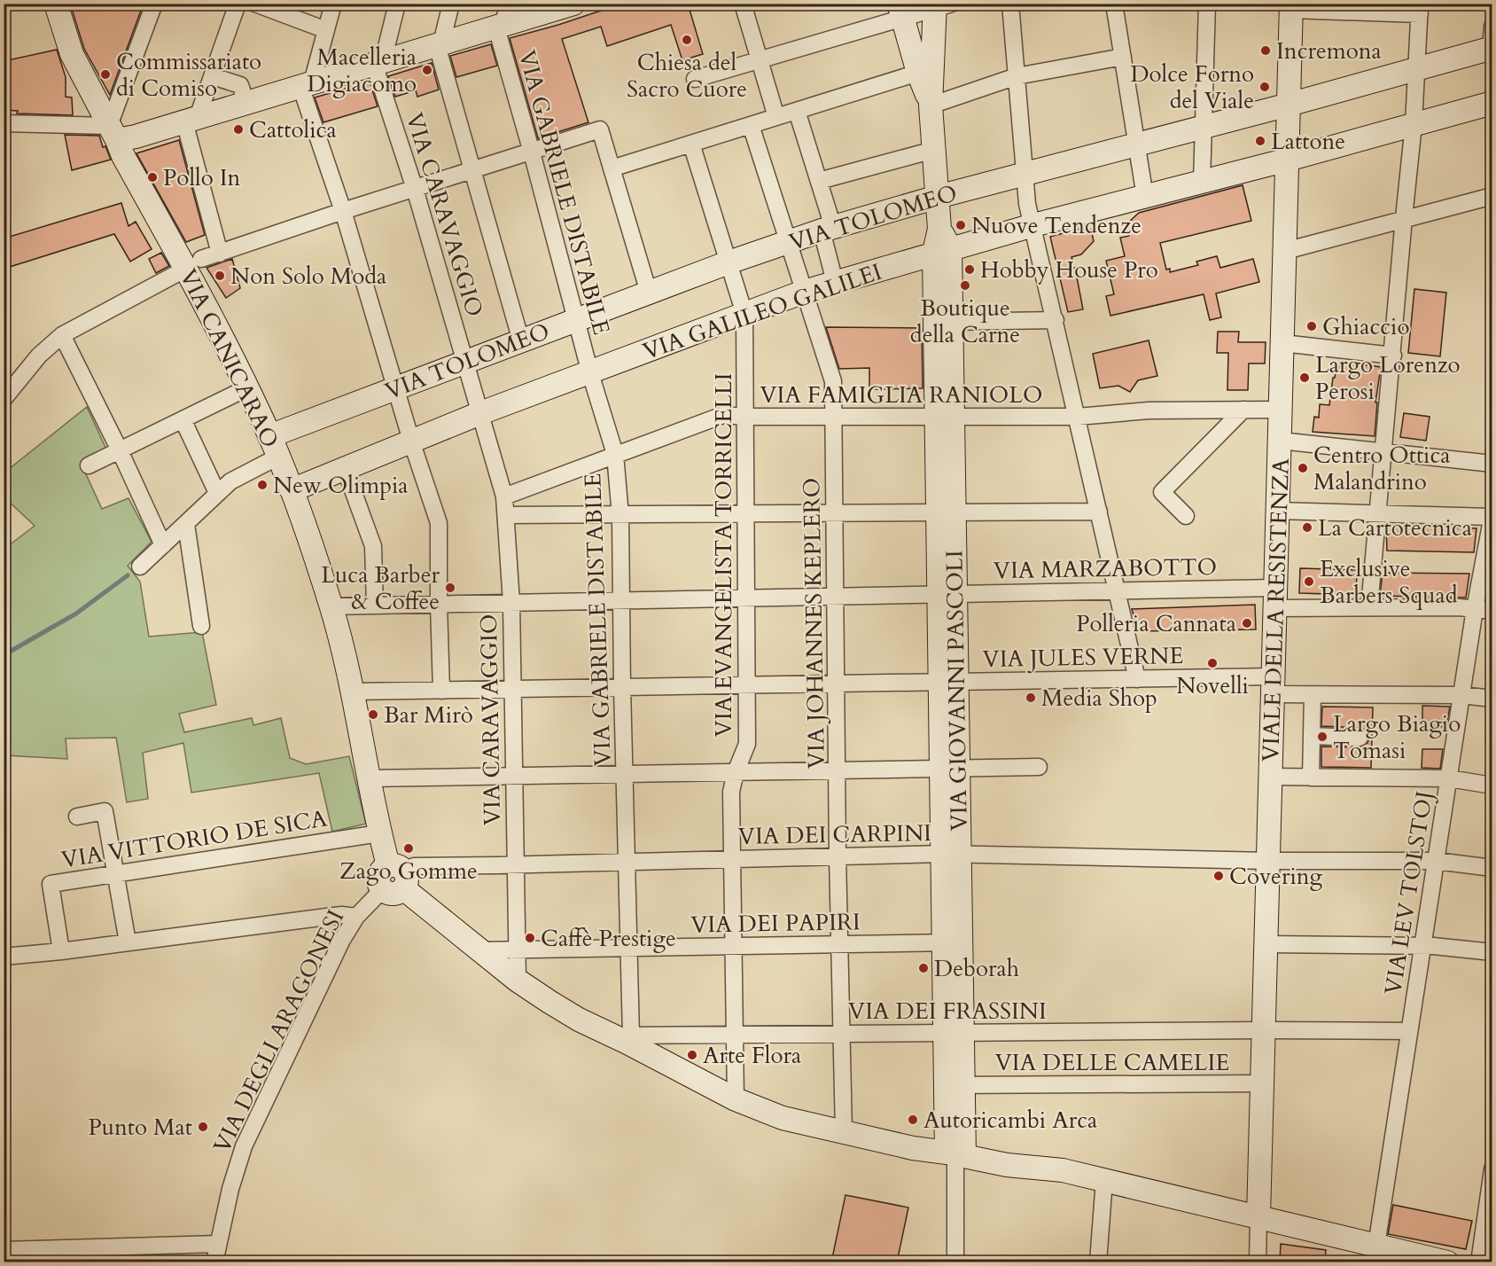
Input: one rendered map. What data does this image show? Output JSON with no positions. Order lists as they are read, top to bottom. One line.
{"streets":{"street":["VIA GABRIELE DISTABILE","VIA CARAVAGGIO","VIA TOLOMEO","VIA GALILEO GALILEI","VIA CANICARAO","VIA FAMIGLIA RANIOLO","VIA EVANGELISTA TORRICELLI","VIA MARZABOTTO","VIALE DELLA RESISTENZA","VIA JOHANNES KEPLERO","VIA JULES VERNE","VIA GIOVANNI PASCOLI","VIA DEI CARPINI","VIA VITTORIO DE SICA","VIA LEV TOLSTOJ","VIA DEI PAPIRI","VIA DEI FRASSINI","VIA DEGLI ARAGONESI","VIA DELLE CAMELIE"]},"crossings":[["VIA GABRIELE DISTABILE","VIA TOLOMEO"],["VIA GABRIELE DISTABILE","VIA GALILEO GALILEI"],["VIA GABRIELE DISTABILE","VIA FAMIGLIA RANIOLO"],["VIA GABRIELE DISTABILE","VIA MARZABOTTO"],["VIA GABRIELE DISTABILE","VIA JULES VERNE"],["VIA GABRIELE DISTABILE","VIA DEI CARPINI"],["VIA GABRIELE DISTABILE","VIA DEI PAPIRI"],["VIA GABRIELE DISTABILE","VIA DEI FRASSINI"],["VIA CARAVAGGIO","VIA TOLOMEO"],["VIA CARAVAGGIO","VIA GALILEO GALILEI"],["VIA CARAVAGGIO","VIA FAMIGLIA RANIOLO"],["VIA CARAVAGGIO","VIA MARZABOTTO"],["VIA CARAVAGGIO","VIA JULES VERNE"],["VIA CARAVAGGIO","VIA DEI CARPINI"],["VIA CARAVAGGIO","VIA DEI PAPIRI"],["VIA TOLOMEO","VIA CANICARAO"],["VIA TOLOMEO","VIA EVANGELISTA TORRICELLI"],["VIA TOLOMEO","VIALE DELLA RESISTENZA"],["VIA TOLOMEO","VIA JOHANNES KEPLERO"],["VIA TOLOMEO","VIA GIOVANNI PASCOLI"],["VIA GALILEO GALILEI","VIA CANICARAO"],["VIA GALILEO GALILEI","VIA EVANGELISTA TORRICELLI"],["VIA GALILEO GALILEI","VIALE DELLA RESISTENZA"],["VIA GALILEO GALILEI","VIA JOHANNES KEPLERO"],["VIA GALILEO GALILEI","VIA GIOVANNI PASCOLI"],["VIA CANICARAO","VIA MARZABOTTO"],["VIA CANICARAO","VIA JULES VERNE"],["VIA CANICARAO","VIA DEI CARPINI"],["VIA CANICARAO","VIA VITTORIO DE SICA"],["VIA CANICARAO","VIA DEGLI ARAGONESI"],["VIA FAMIGLIA RANIOLO","VIA EVANGELISTA TORRICELLI"],["VIA FAMIGLIA RANIOLO","VIALE DELLA RESISTENZA"],["VIA FAMIGLIA RANIOLO","VIA JOHANNES KEPLERO"],["VIA FAMIGLIA RANIOLO","VIA GIOVANNI PASCOLI"],["VIA EVANGELISTA TORRICELLI","VIA MARZABOTTO"],["VIA EVANGELISTA TORRICELLI","VIA JULES VERNE"],["VIA EVANGELISTA TORRICELLI","VIA DEI CARPINI"],["VIA EVANGELISTA TORRICELLI","VIA DEI PAPIRI"],["VIA EVANGELISTA TORRICELLI","VIA DEI FRASSINI"],["VIA MARZABOTTO","VIALE DELLA RESISTENZA"],["VIA MARZABOTTO","VIA JOHANNES KEPLERO"],["VIA MARZABOTTO","VIA GIOVANNI PASCOLI"],["VIA MARZABOTTO","VIA LEV TOLSTOJ"],["VIALE DELLA RESISTENZA","VIA JULES VERNE"],["VIALE DELLA RESISTENZA","VIA DEI CARPINI"],["VIALE DELLA RESISTENZA","VIA DEI FRASSINI"],["VIALE DELLA RESISTENZA","VIA DELLE CAMELIE"],["VIA JOHANNES KEPLERO","VIA JULES VERNE"],["VIA JOHANNES KEPLERO","VIA DEI CARPINI"],["VIA JOHANNES KEPLERO","VIA DEI PAPIRI"],["VIA JOHANNES KEPLERO","VIA DEI FRASSINI"],["VIA JULES VERNE","VIA GIOVANNI PASCOLI"],["VIA JULES VERNE","VIA LEV TOLSTOJ"],["VIA GIOVANNI PASCOLI","VIA DEI CARPINI"],["VIA GIOVANNI PASCOLI","VIA DEI PAPIRI"],["VIA GIOVANNI PASCOLI","VIA DEI FRASSINI"],["VIA GIOVANNI PASCOLI","VIA DELLE CAMELIE"],["VIA DEI CARPINI","VIA LEV TOLSTOJ"],["VIA DEI CARPINI","VIA DEGLI ARAGONESI"],["VIA LEV TOLSTOJ","VIA DEI FRASSINI"]],"places":["Chiesa del Sacro Cuore","Incremona","Macelleria Digiacomo","Commissariato di Comiso","Dolce Forno del Viale","Cattolica","Lattone","Pollo In","Nuove Tendenze","Hobby House Pro","Non Solo Moda","Boutique della Carne","Ghiaccio","Largo Lorenzo Perosi","Centro Ottica Malandrino","New Olimpia","La Cartotecnica","Exclusive Barbers Squad","Luca Barber & Coffee","Polleria Cannata","Novelli","Media Shop","Bar Mirò","Largo Biagio Tomasi","Zago Gomme","Covering","Caffè Prestige","Deborah","Arte Flora","Autoricambi Arca","Punto Mat"]}
